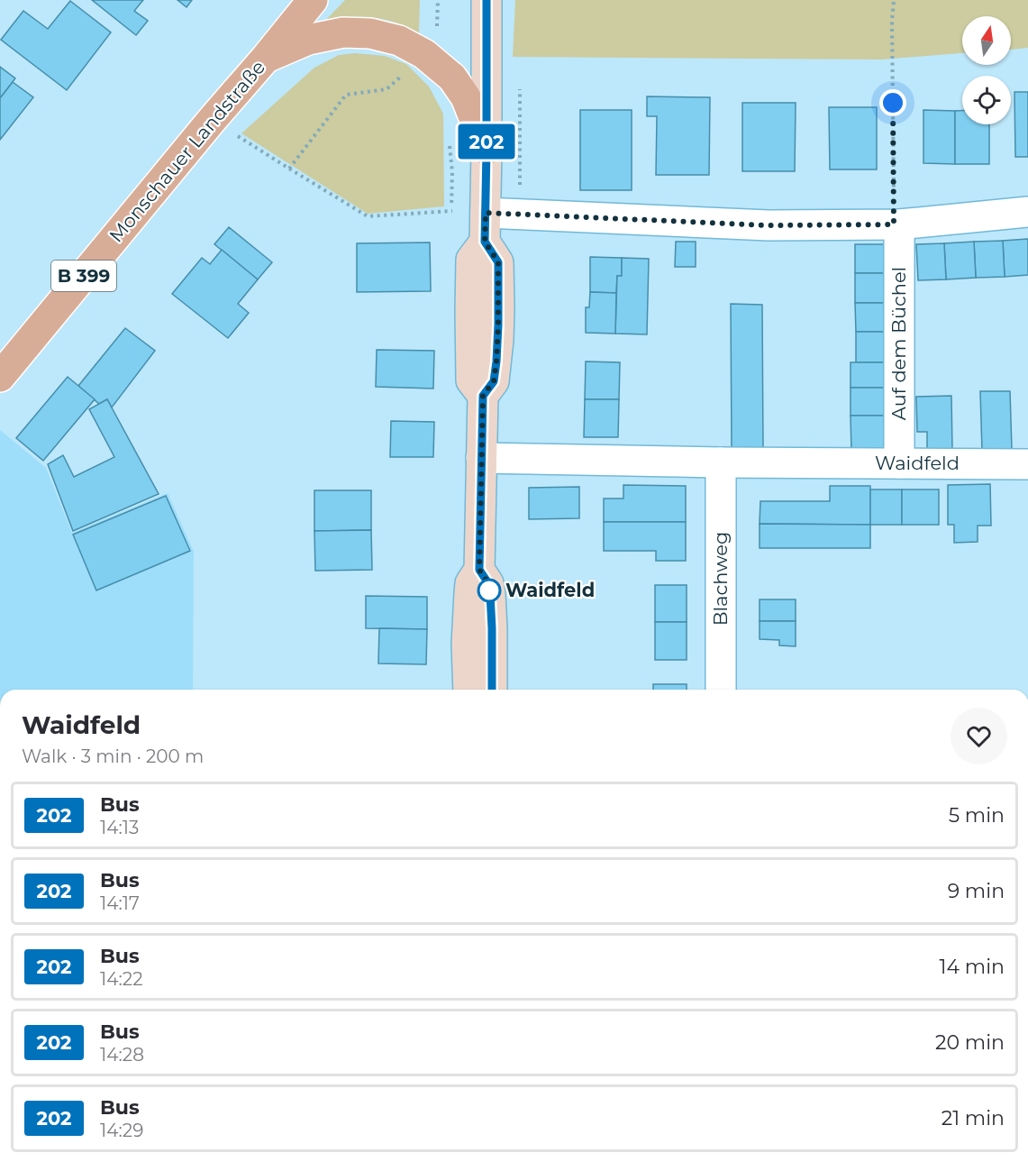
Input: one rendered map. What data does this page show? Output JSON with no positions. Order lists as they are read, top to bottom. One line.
{"streets":{"main road":["Monschauer Landstraße","B 399"],"street":["Auf dem Büchel","Waidfeld","Blachweg"]},"crossings":[["Auf dem Büchel","Waidfeld"],["Waidfeld","Blachweg"]],"places":["Waidfeld"],"lines":["bus line 202"],"north":"top","page":{"on_map":"202","heading":["Waidfeld","Walk · 3 min · 200 m"],"list":[{"mark":"202","name":"Bus","note":"14:13","value":"5 min"},{"mark":"202","name":"Bus","note":"14:17","value":"9 min"},{"mark":"202","name":"Bus","note":"14:22","value":"14 min"},{"mark":"202","name":"Bus","note":"14:28","value":"20 min"},{"mark":"202","name":"Bus","note":"14:29","value":"21 min"}]}}
